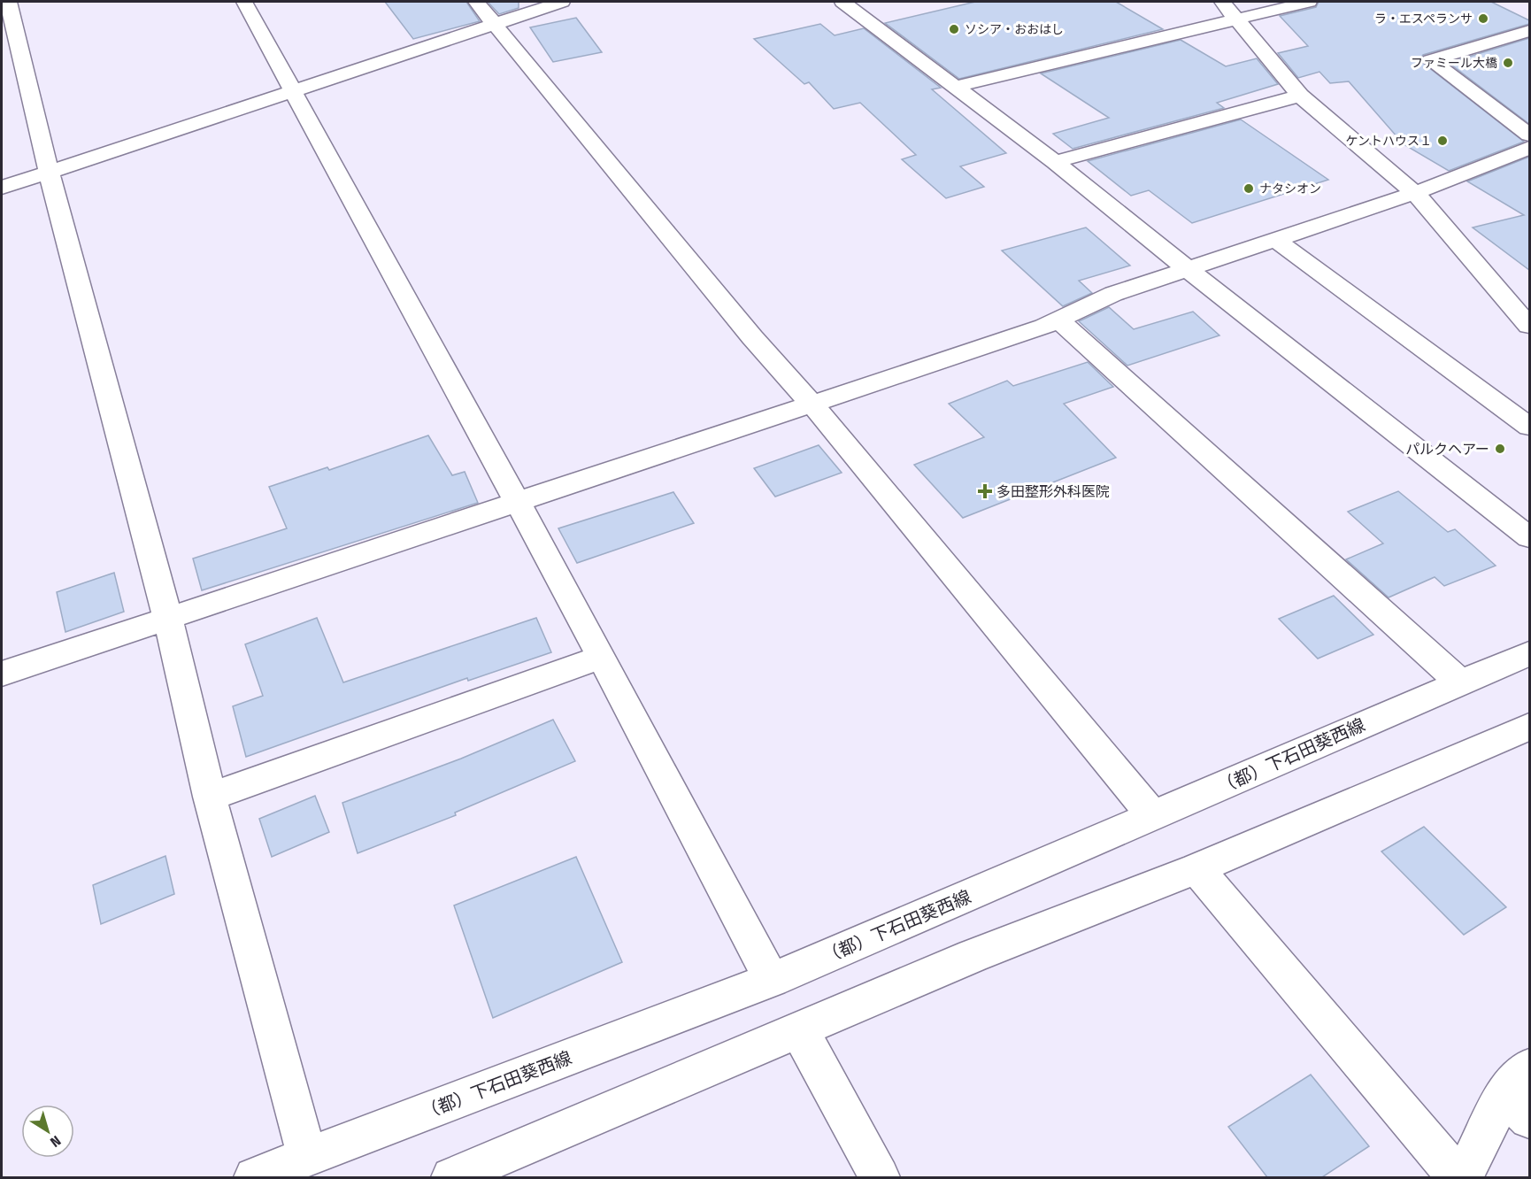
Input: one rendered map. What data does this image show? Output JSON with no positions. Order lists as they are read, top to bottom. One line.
{"streets":{"street":["（都）下石田葵西線"]},"places":{"other":["ラ・エスペランサ","ソシア・おおはし","ファミール大橋","ケントハウス１","ナタシオン","パルクヘアー"],"health":["多田整形外科医院"]},"north":"bottom right"}
